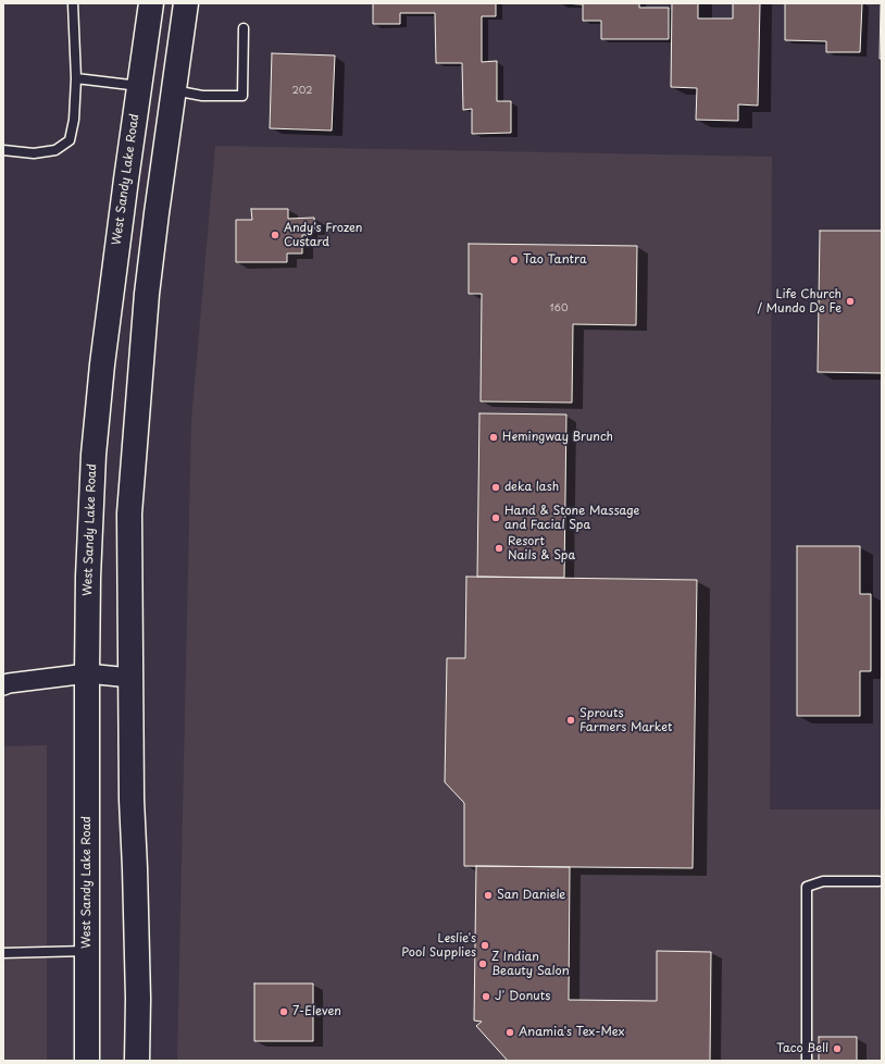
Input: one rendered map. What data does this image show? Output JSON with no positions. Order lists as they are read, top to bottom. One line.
{"streets":{"main road":["West Sandy Lake Road"]},"places":["Andy's Frozen Custard","Tao Tantra","Life Church / Mundo De Fe","Hemingway Brunch","deka lash","Hand & Stone Massage and Facial Spa","Resort Nails & Spa","Sprouts Farmers Market","San Daniele","Leslie's Pool Supplies","Z Indian Beauty Salon","J' Donuts","7-Eleven","Anamia's Tex-Mex","Taco Bell"],"house_numbers":["202","160"]}
